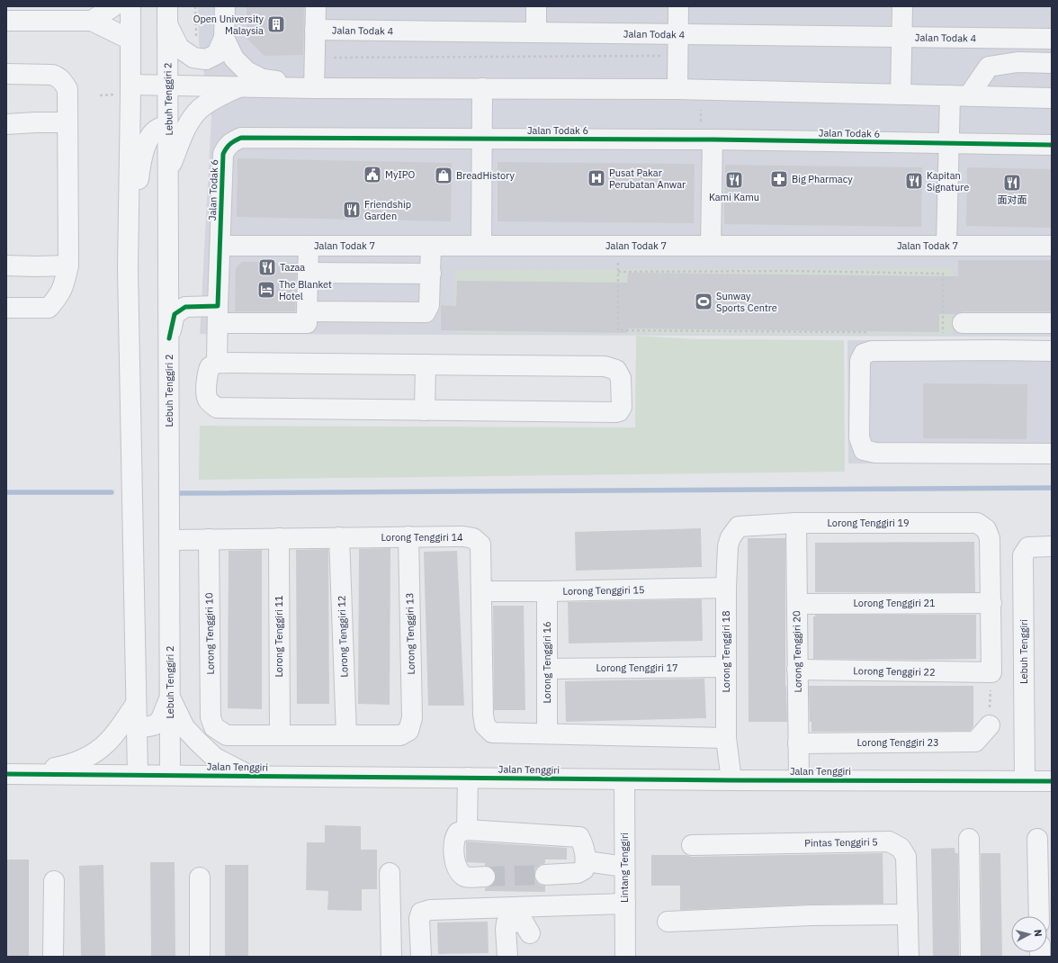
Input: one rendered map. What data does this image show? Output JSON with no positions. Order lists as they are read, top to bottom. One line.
{"streets":{"street":["Jalan Todak 4","Lebuh Tenggiri 2","Jalan Todak 6","Jalan Todak 7","Lorong Tenggiri 19","Lorong Tenggiri 14","Lorong Tenggiri 15","Lorong Tenggiri 21","Lorong Tenggiri 10","Lorong Tenggiri 13","Lorong Tenggiri 11","Lorong Tenggiri 12","Lorong Tenggiri 18","Lorong Tenggiri 20","Lebuh Tenggiri","Lorong Tenggiri 16","Lorong Tenggiri 17","Lorong Tenggiri 22","Lorong Tenggiri 23","Jalan Tenggiri","Pintas Tenggiri 5","Lintang Tenggiri"]},"crossings":[["Lebuh Tenggiri 2","Lorong Tenggiri 14"],["Lebuh Tenggiri 2","Jalan Tenggiri"],["Jalan Todak 6","Jalan Todak 7"],["Lorong Tenggiri 19","Lorong Tenggiri 21"],["Lorong Tenggiri 19","Lorong Tenggiri 18"],["Lorong Tenggiri 19","Lorong Tenggiri 20"],["Lorong Tenggiri 14","Lorong Tenggiri 15"],["Lorong Tenggiri 14","Lorong Tenggiri 10"],["Lorong Tenggiri 14","Lorong Tenggiri 13"],["Lorong Tenggiri 14","Lorong Tenggiri 11"],["Lorong Tenggiri 14","Lorong Tenggiri 12"],["Lorong Tenggiri 14","Lorong Tenggiri 16"],["Lorong Tenggiri 15","Lorong Tenggiri 18"],["Lorong Tenggiri 15","Lorong Tenggiri 16"],["Lorong Tenggiri 21","Lorong Tenggiri 20"],["Lorong Tenggiri 10","Lorong Tenggiri 11"],["Lorong Tenggiri 13","Lorong Tenggiri 12"],["Lorong Tenggiri 18","Lorong Tenggiri 17"],["Lorong Tenggiri 18","Jalan Tenggiri"],["Lorong Tenggiri 20","Lorong Tenggiri 22"],["Lorong Tenggiri 20","Lorong Tenggiri 23"],["Lorong Tenggiri 20","Jalan Tenggiri"],["Lebuh Tenggiri","Jalan Tenggiri"],["Lorong Tenggiri 16","Lorong Tenggiri 17"],["Jalan Tenggiri","Lintang Tenggiri"]],"places":{"building":["Open University Malaysia"],"public building":["MyIPO"],"shop":["BreadHistory"],"hospital":["Pusat Pakar Perubatan Anwar"],"pharmacy":["Big Pharmacy"],"restaurant":["Kami Kamu","Kapitan Signature","面对面","Friendship Garden","Tazaa"],"hotel":["The Blanket Hotel"],"sports":["Sunway Sports Centre"]},"north":"right"}
